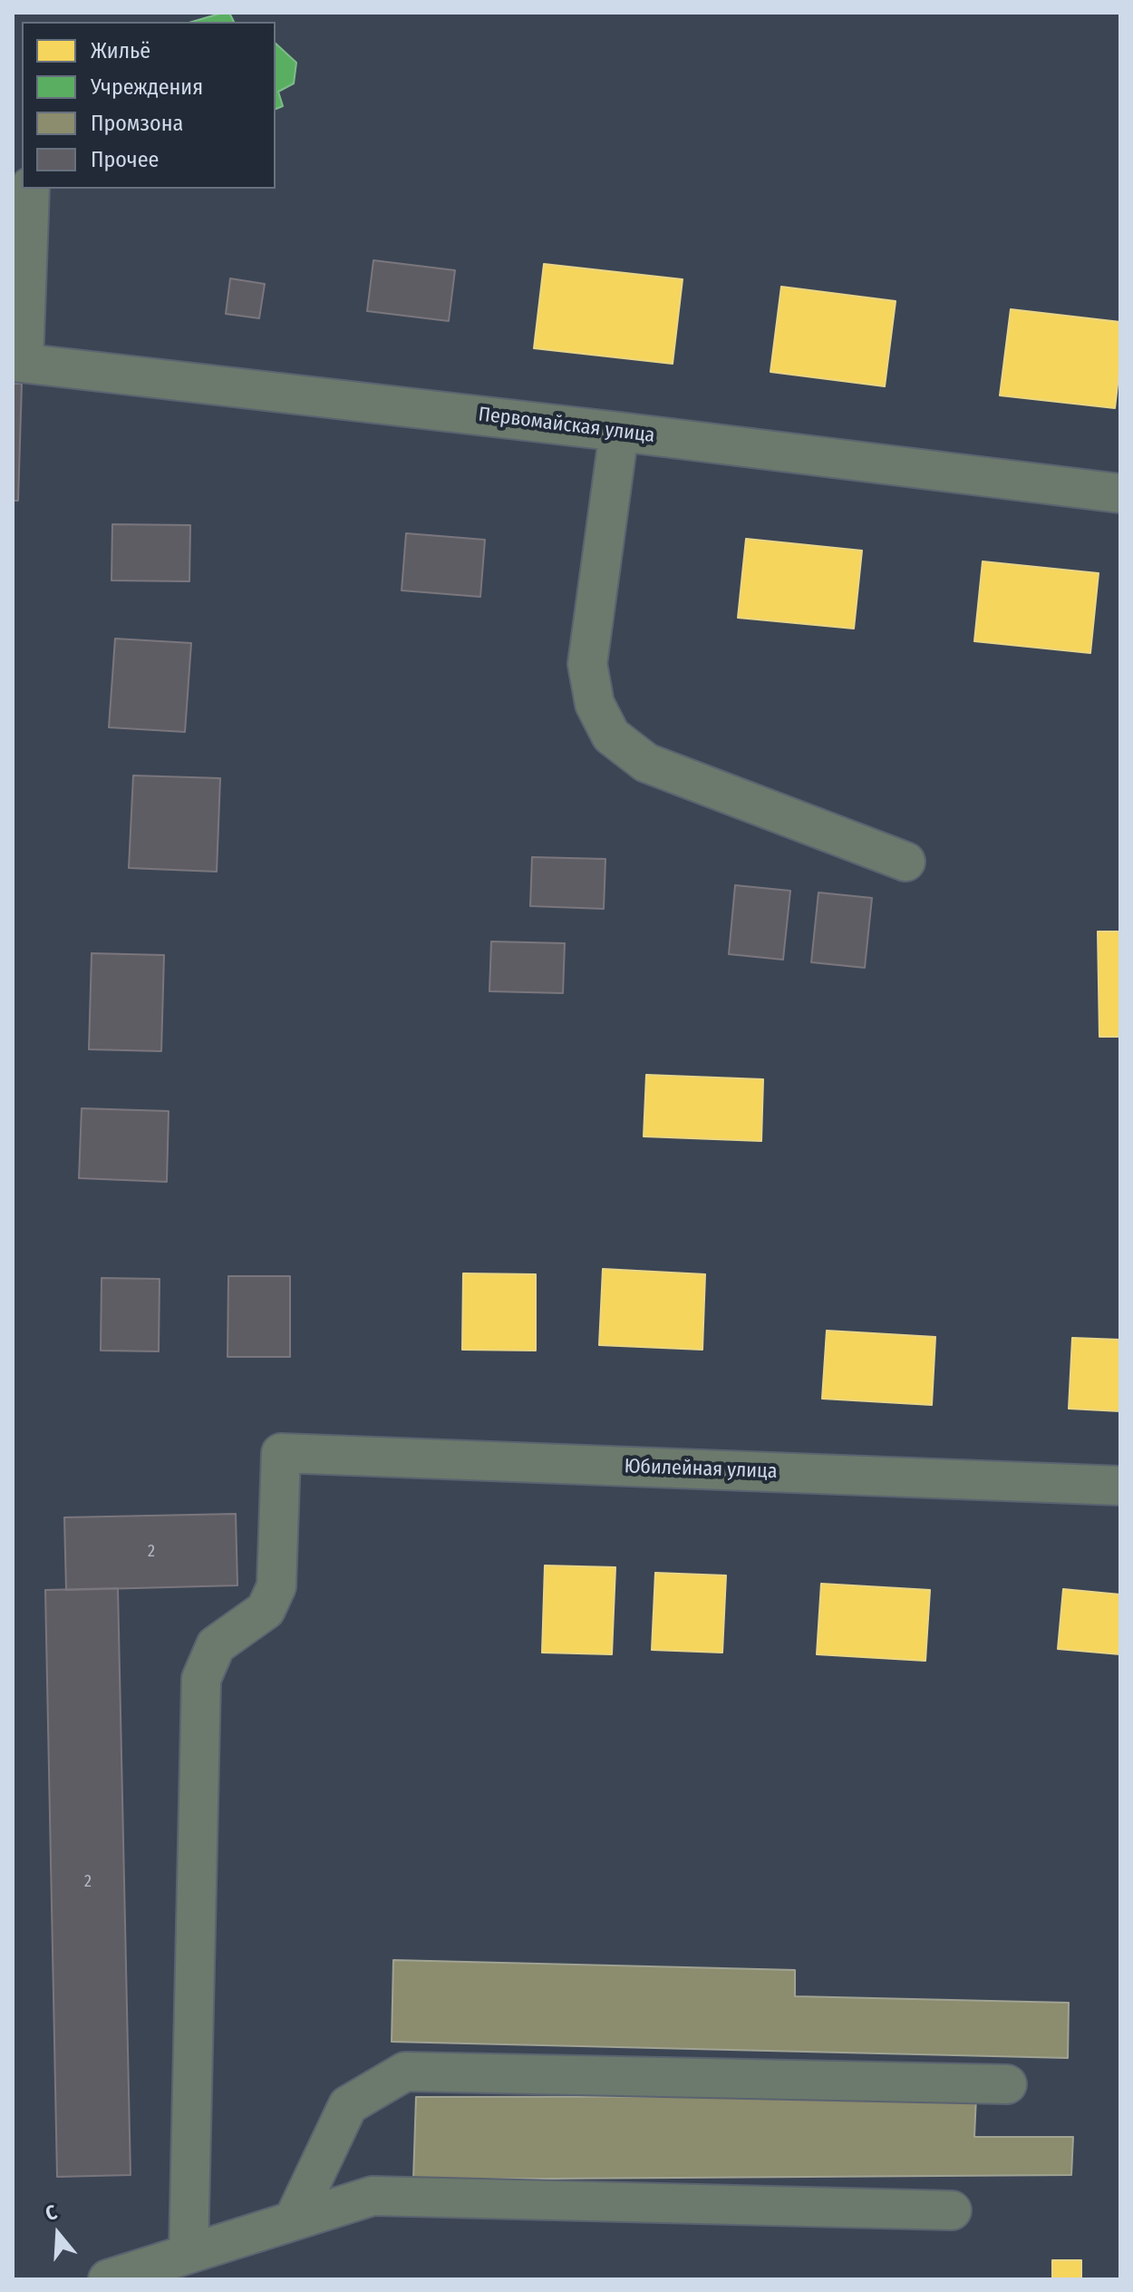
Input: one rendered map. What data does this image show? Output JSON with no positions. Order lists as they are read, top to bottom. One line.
{"streets":{"street":["Первомайская улица","Юбилейная улица"]},"house_numbers":["2","2"],"legend":["Жильё","Учреждения","Промзона","Прочее"],"north":"top"}
